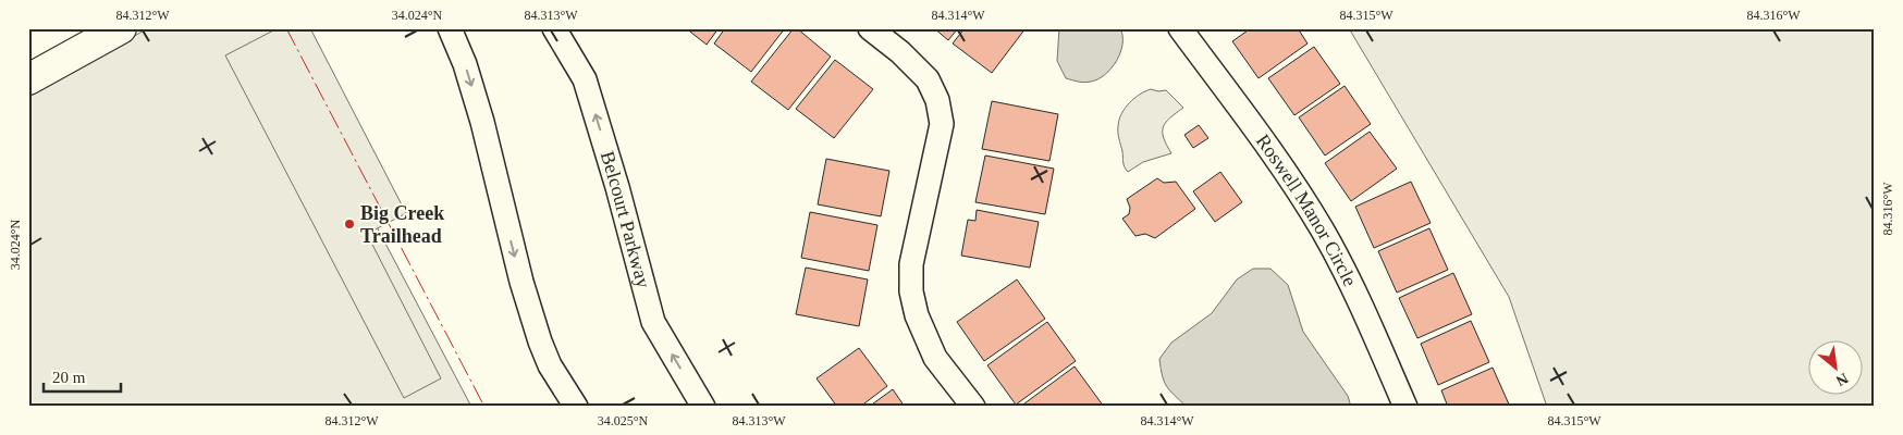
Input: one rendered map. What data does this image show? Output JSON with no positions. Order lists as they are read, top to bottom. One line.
{"streets":{"street":["Roswell Manor Circle","Belcourt Parkway"]},"places":["Big Creek Trailhead"],"scale_bar":"20 m","north":"bottom right","coordinates":["84.312°W","34.024°N","84.313°W","84.314°W","84.315°W","84.316°W","34.025°N"]}
